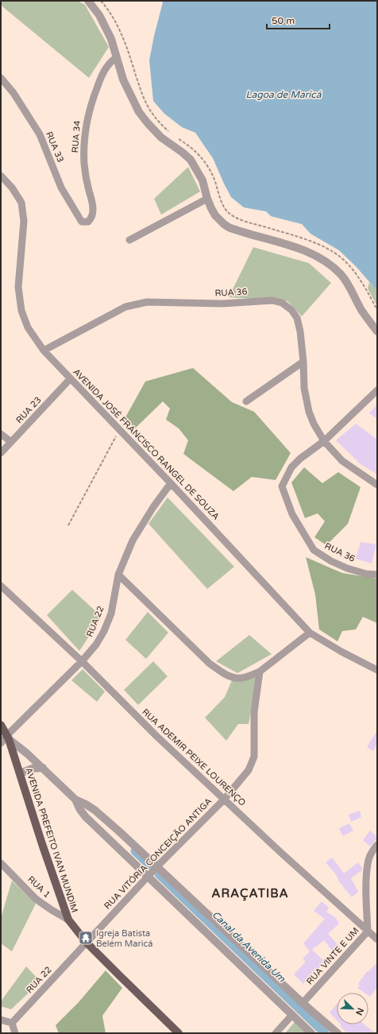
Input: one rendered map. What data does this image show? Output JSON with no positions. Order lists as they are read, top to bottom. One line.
{"streets":{"main road":["AVENIDA PREFEITO IVAN MUNDIM"],"street":["RUA 34","RUA 33","RUA 36","RUA 23","AVENIDA JOSÉ FRANCISCO RANGEL DE SOUZA","RUA 22","RUA ADEMIR PEIXE LOURENÇO","RUA VITÓRIA CONCEIÇÃO ANTIGA","RUA 1","RUA VINTE E UM"]},"crossings":[["RUA 34","RUA 33"],["RUA 36","AVENIDA JOSÉ FRANCISCO RANGEL DE SOUZA"],["RUA 23","AVENIDA JOSÉ FRANCISCO RANGEL DE SOUZA"],["AVENIDA JOSÉ FRANCISCO RANGEL DE SOUZA","RUA 22"],["RUA 22","RUA ADEMIR PEIXE LOURENÇO"],["RUA 22","AVENIDA PREFEITO IVAN MUNDIM"],["RUA 22","RUA VITÓRIA CONCEIÇÃO ANTIGA"],["RUA ADEMIR PEIXE LOURENÇO","RUA VITÓRIA CONCEIÇÃO ANTIGA"],["RUA ADEMIR PEIXE LOURENÇO","RUA VINTE E UM"],["AVENIDA PREFEITO IVAN MUNDIM","RUA VITÓRIA CONCEIÇÃO ANTIGA"],["AVENIDA PREFEITO IVAN MUNDIM","RUA 1"]],"districts":["ARAÇATIBA"],"water":["Lagoa de Maricá","Canal da Avenida Um"],"places":{"temple":["Igreja Batista Belém Maricá"]},"scale_bar":"50 m","north":"bottom right"}
